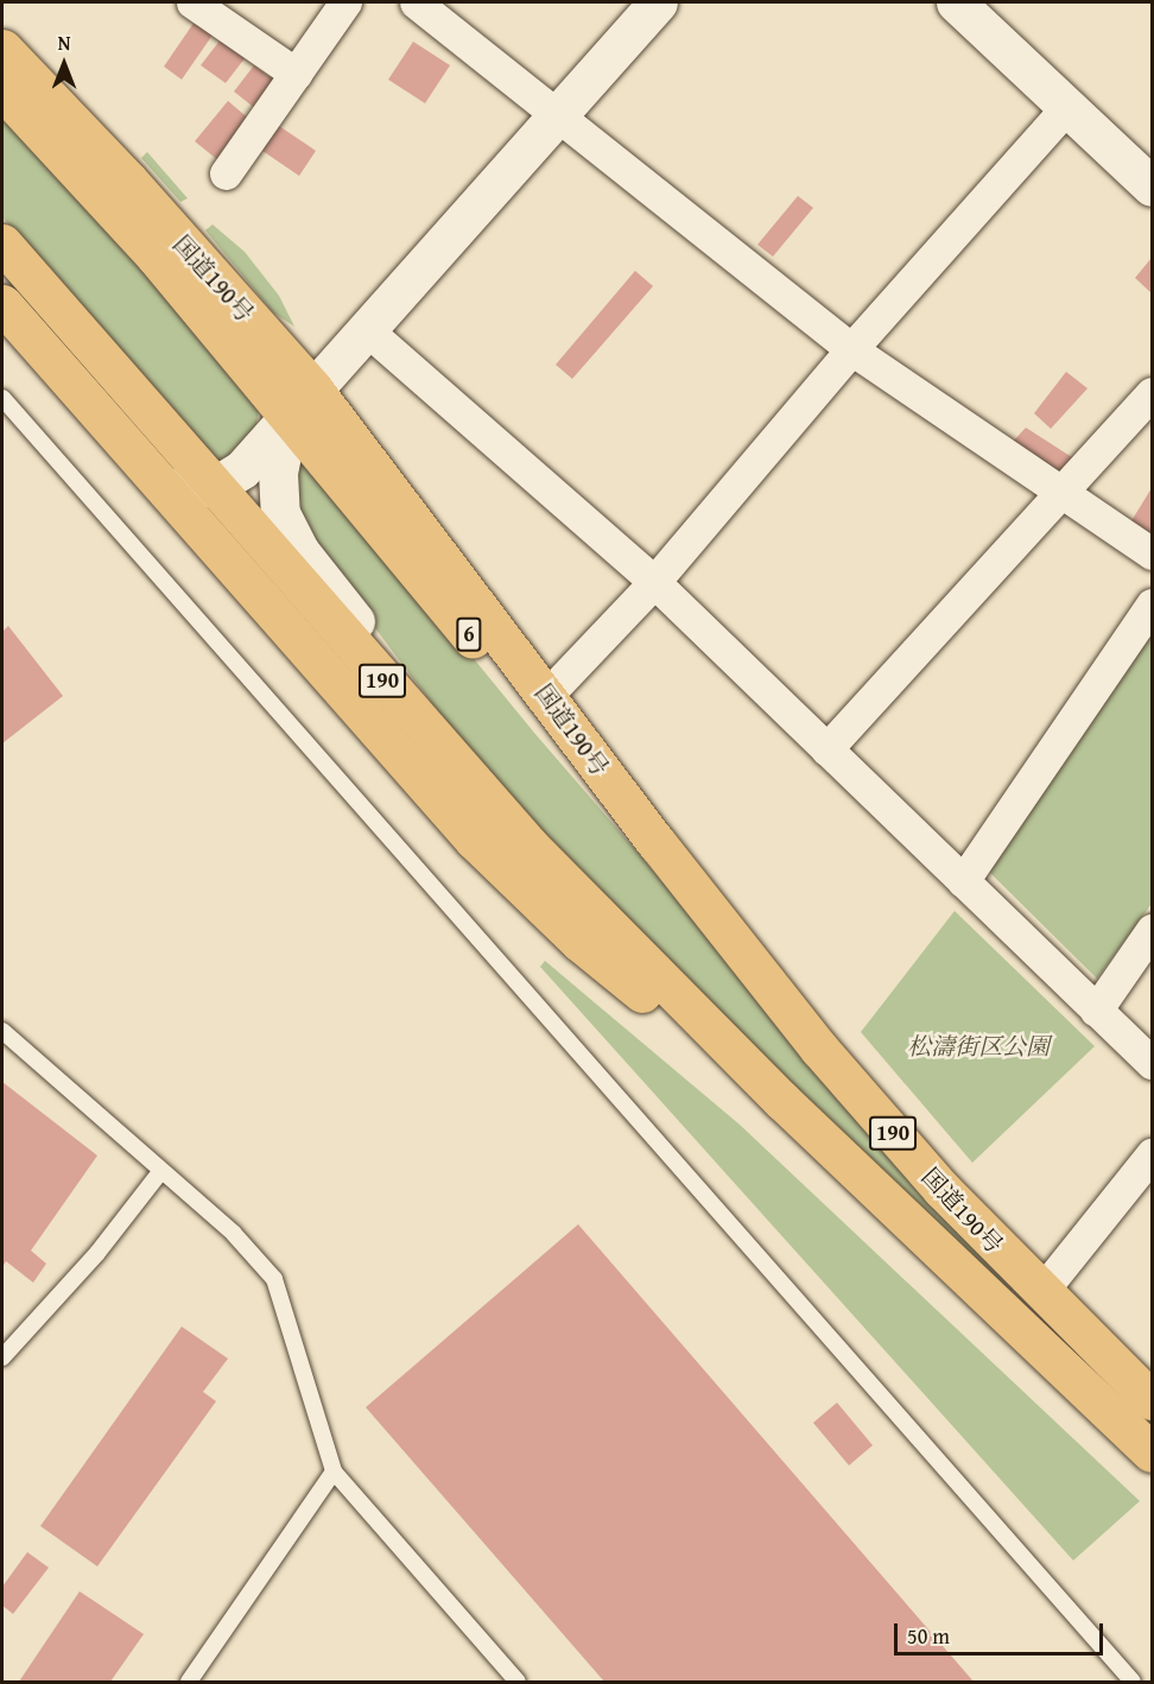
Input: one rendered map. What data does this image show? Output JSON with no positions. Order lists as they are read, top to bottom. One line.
{"streets":{"highway":["国道190号","6","190"]},"crossings":[["国道190号","6"]],"parks":["松濤街区公園"],"scale_bar":"50 m","north":"top"}
